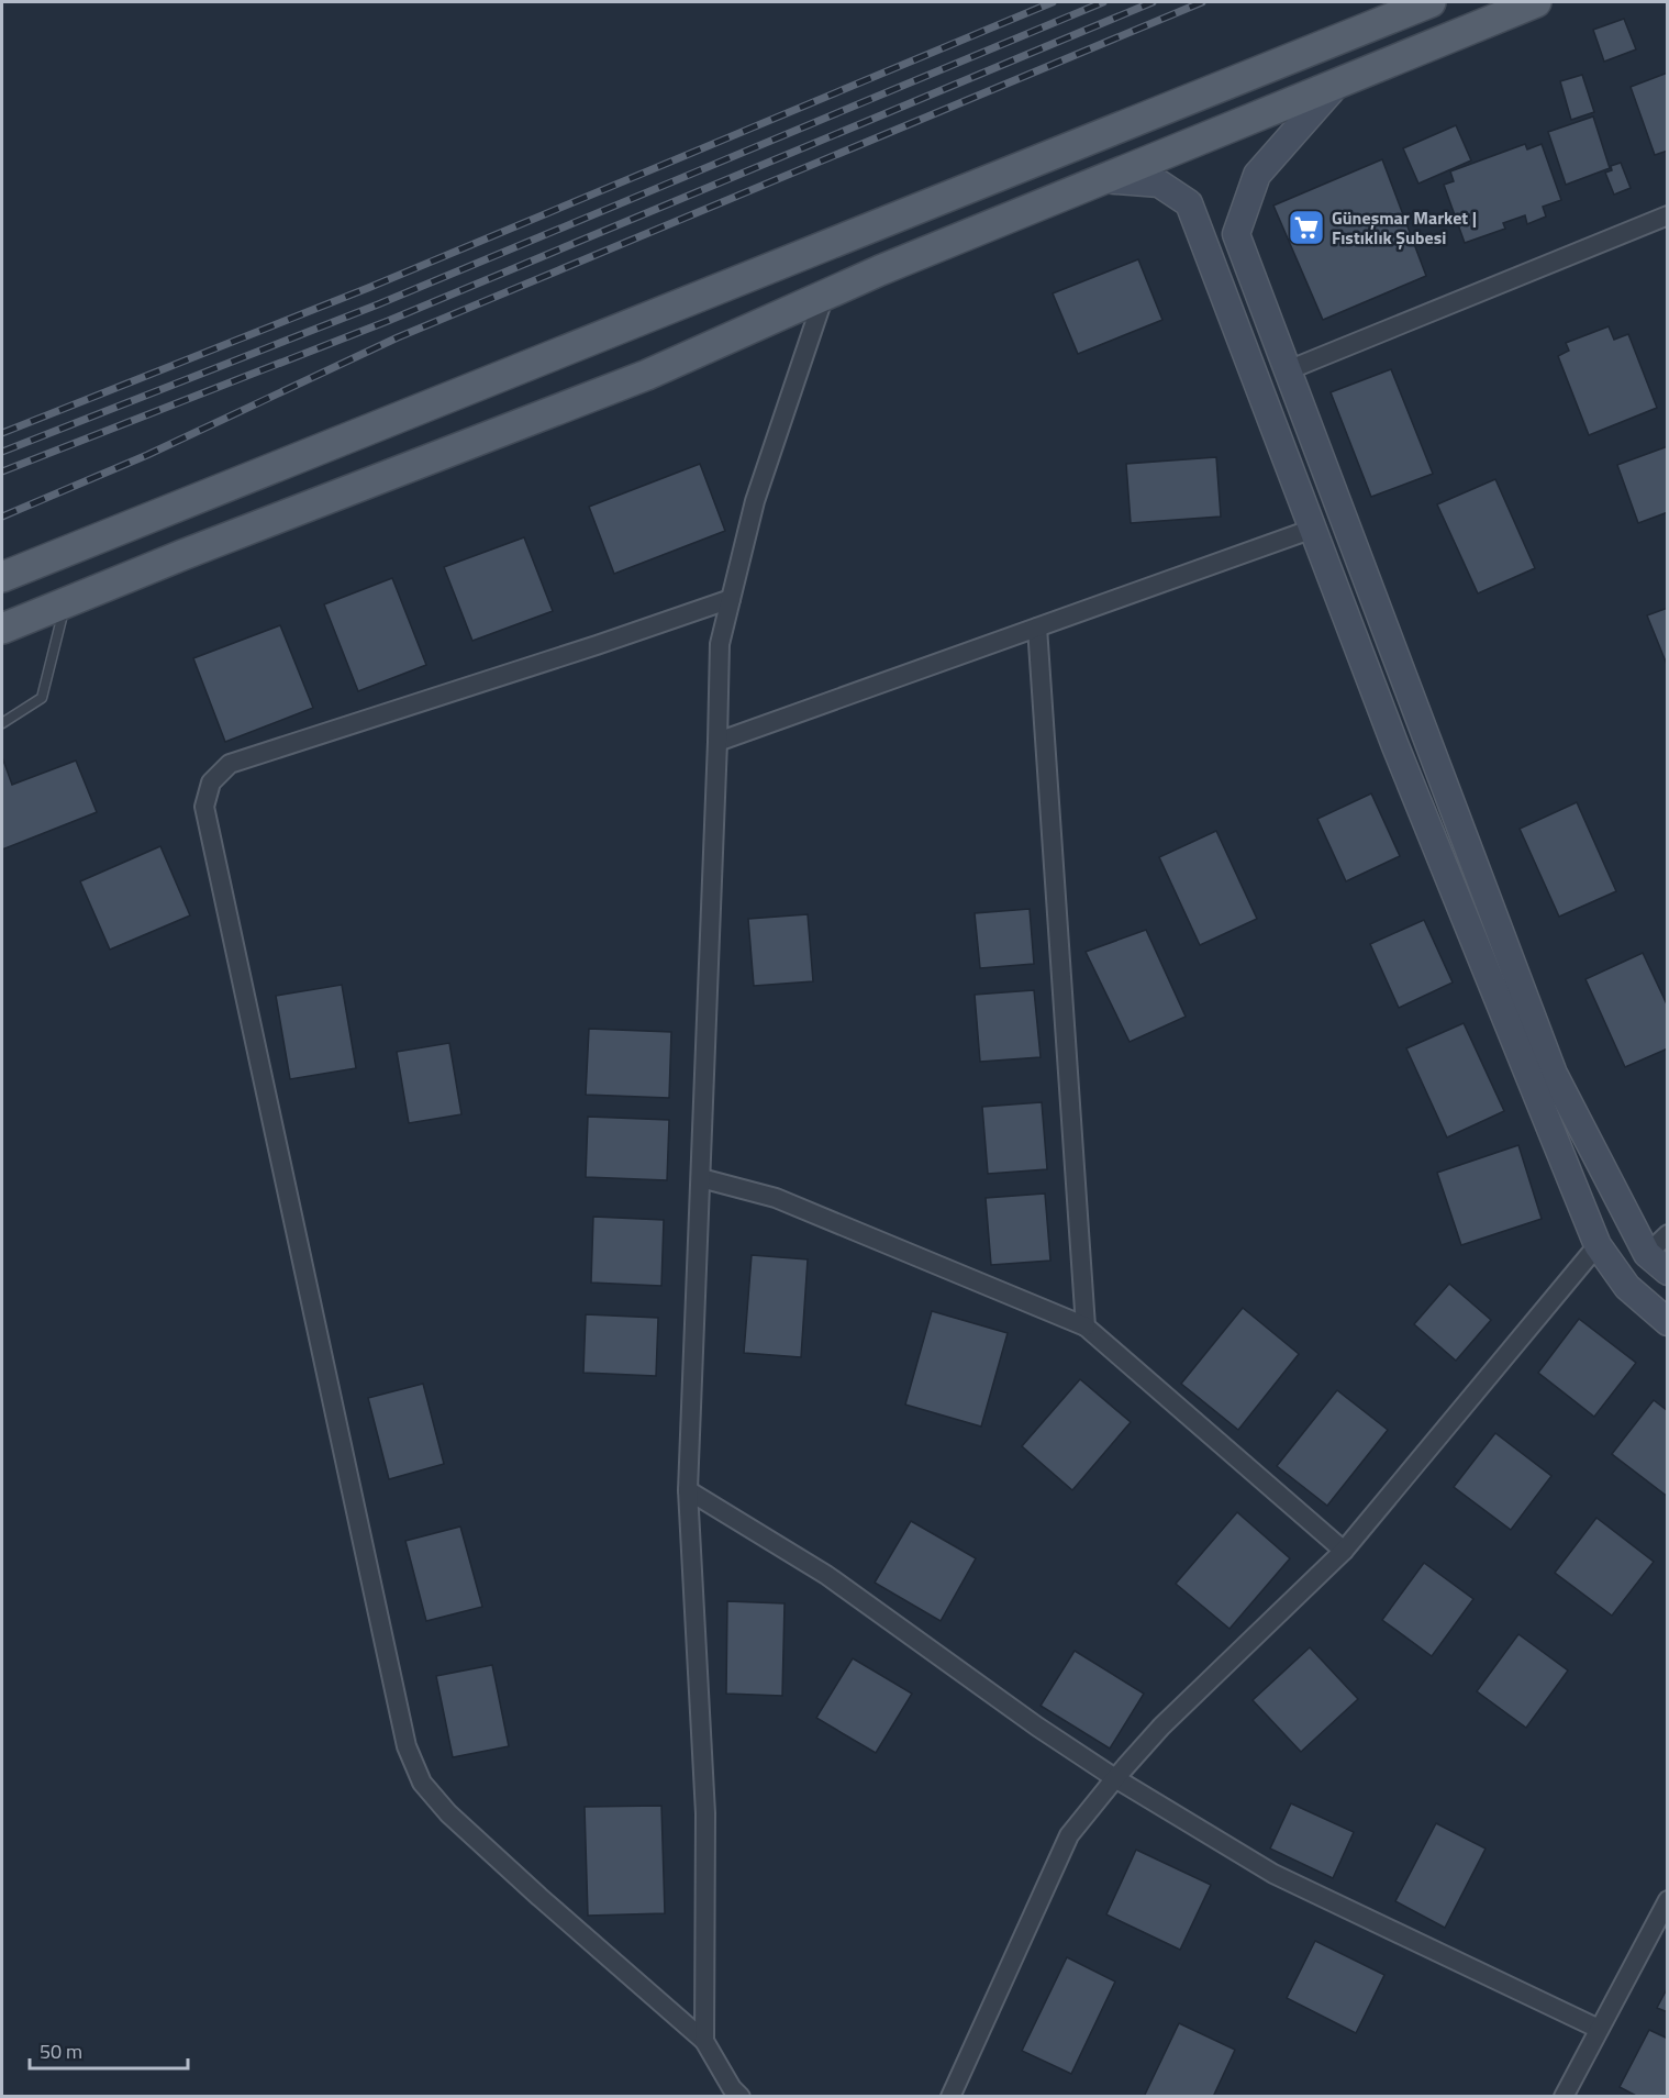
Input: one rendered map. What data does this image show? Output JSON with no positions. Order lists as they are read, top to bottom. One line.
{"places":{"supermarket":["Güneşmar Market | Fıstıklık Şubesi"]},"scale_bar":"50 m"}
